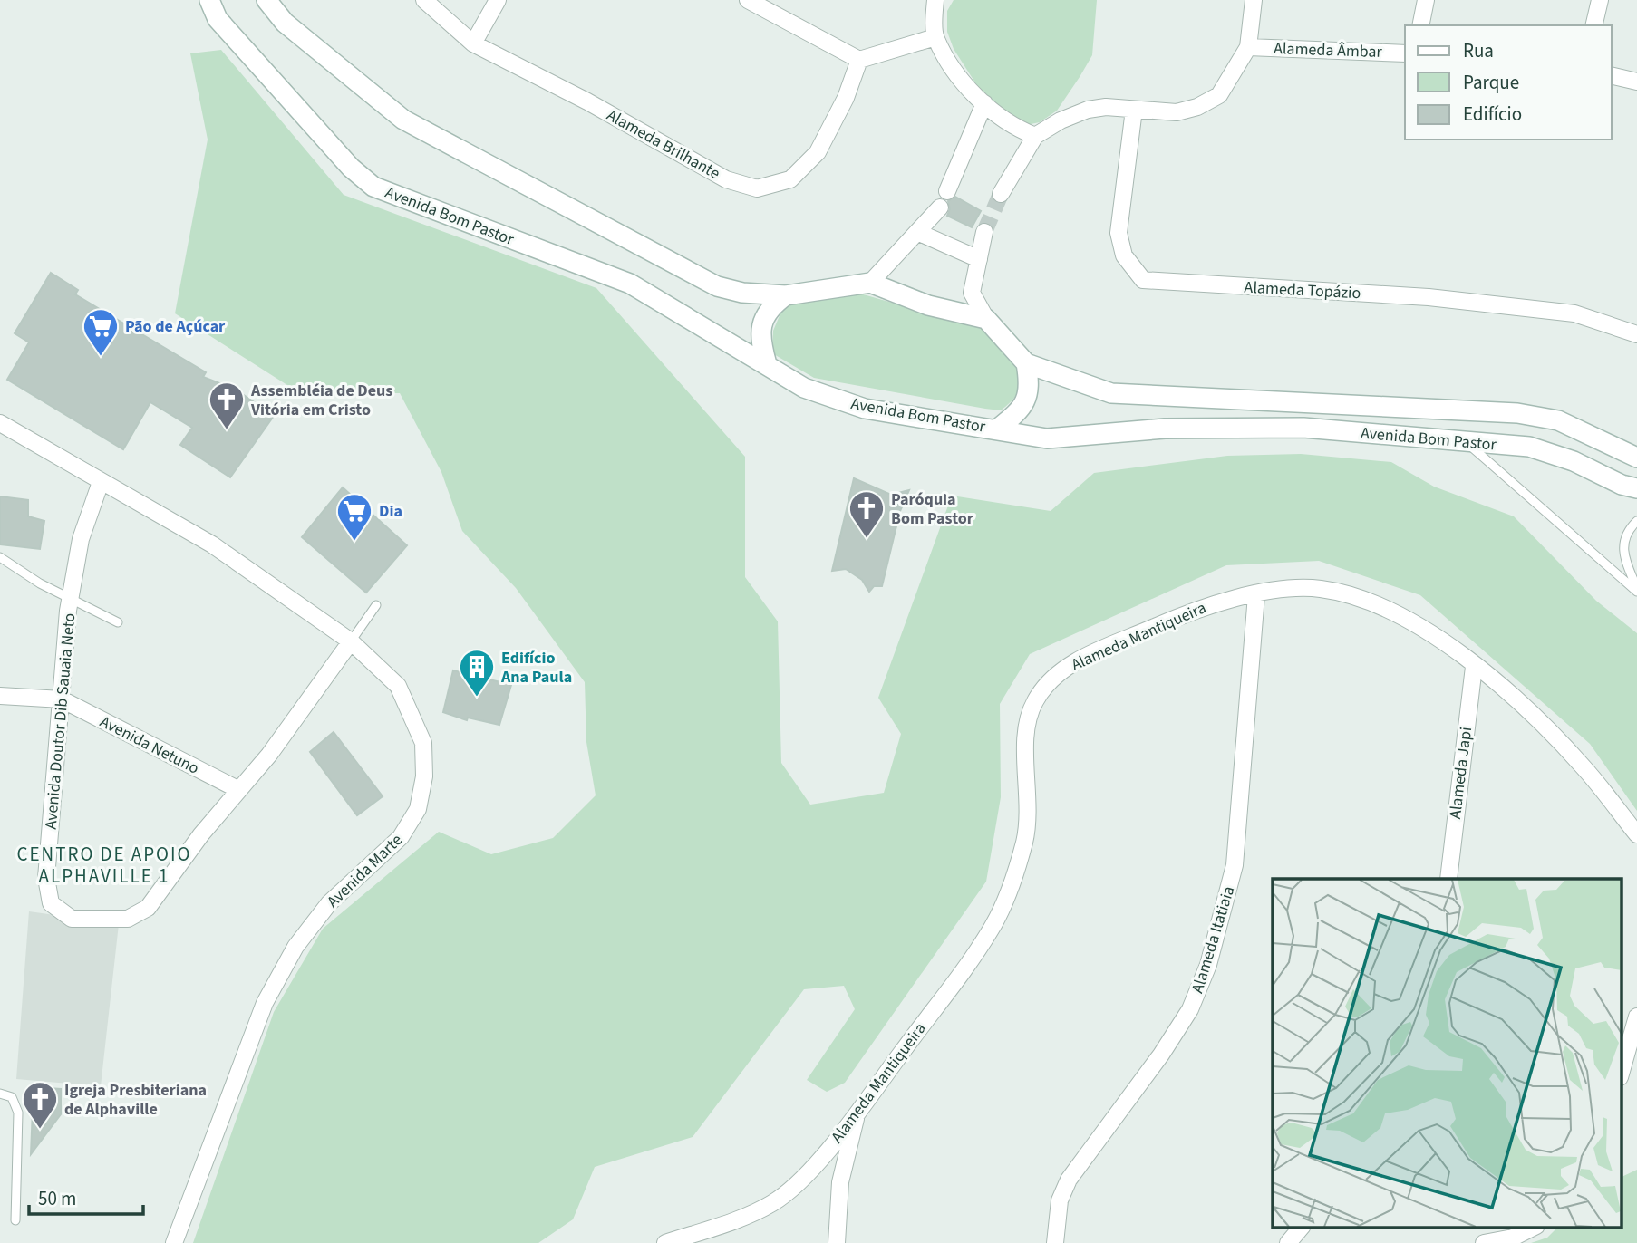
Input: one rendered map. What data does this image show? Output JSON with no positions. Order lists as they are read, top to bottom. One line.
{"streets":{"street":["Alameda Âmbar","Alameda Brilhante","Avenida Bom Pastor","Alameda Topázio","Alameda Mantiqueira","Avenida Doutor Dib Sauaia Neto","Avenida Netuno","Alameda Japi","Avenida Marte","Alameda Itatiaia"]},"crossings":[["Alameda Mantiqueira","Alameda Japi"],["Alameda Mantiqueira","Alameda Itatiaia"],["Avenida Doutor Dib Sauaia Neto","Avenida Netuno"],["Avenida Doutor Dib Sauaia Neto","Avenida Marte"]],"districts":["CENTRO DE APOIO ALPHAVILLE 1"],"places":{"supermarket":["Pão de Açúcar","Dia"],"church":["Assembléia de Deus Vitória em Cristo","Paróquia Bom Pastor","Igreja Presbiteriana de Alphaville"],"building":["Edifício Ana Paula"]},"legend":["Rua","Parque","Edifício"],"scale_bar":"50 m"}
